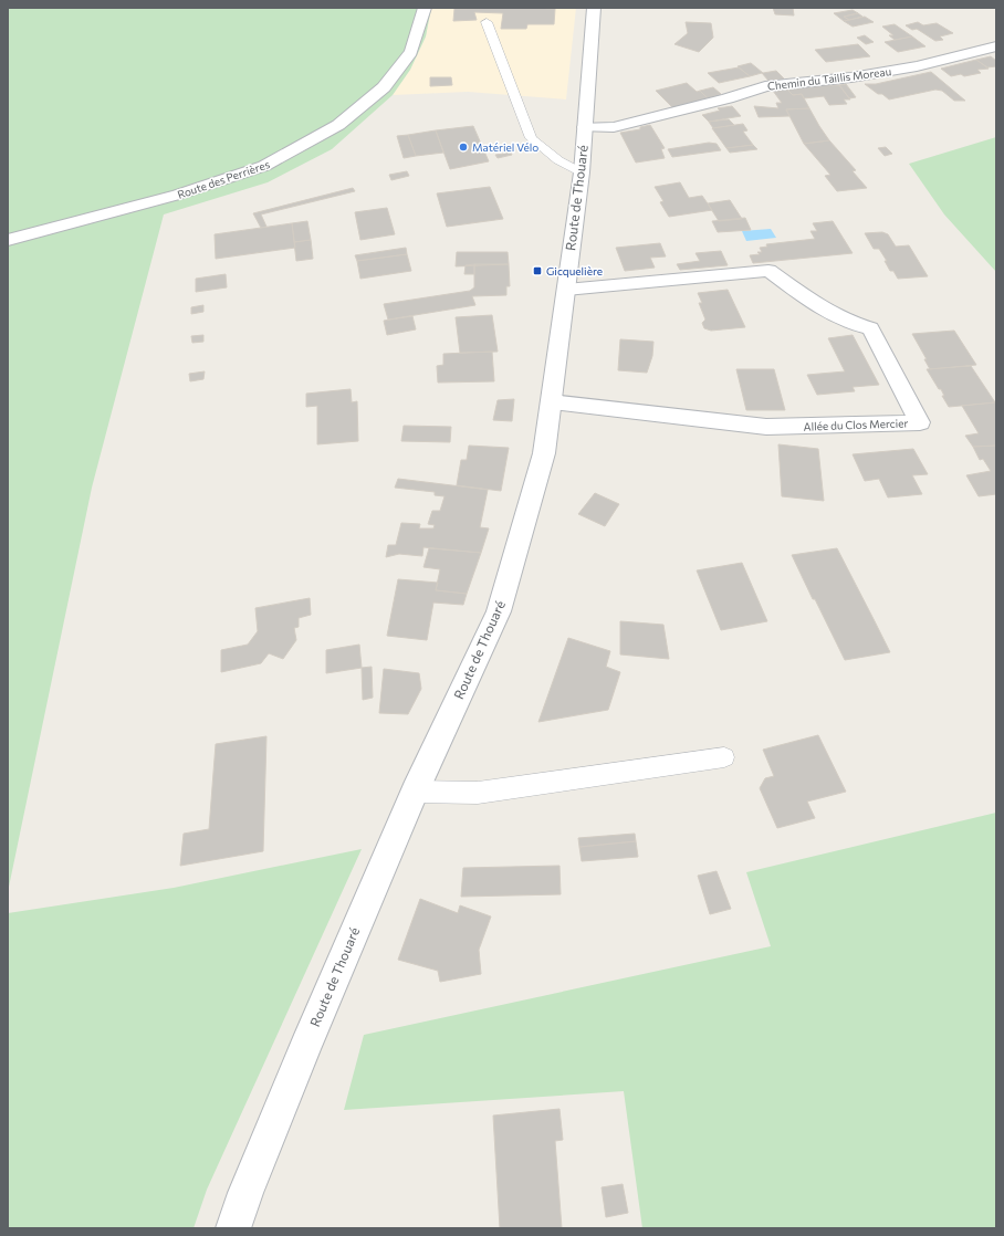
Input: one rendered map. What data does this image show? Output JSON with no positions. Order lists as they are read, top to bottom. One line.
{"streets":{"street":["Chemin du Taillis Moreau","Route des Perrières","Route de Thouaré","Allée du Clos Mercier"]},"crossings":[["Chemin du Taillis Moreau","Route de Thouaré"],["Route de Thouaré","Allée du Clos Mercier"]],"places":{"other":["Matériel Vélo"],"transit":["Gicquelière"]}}
